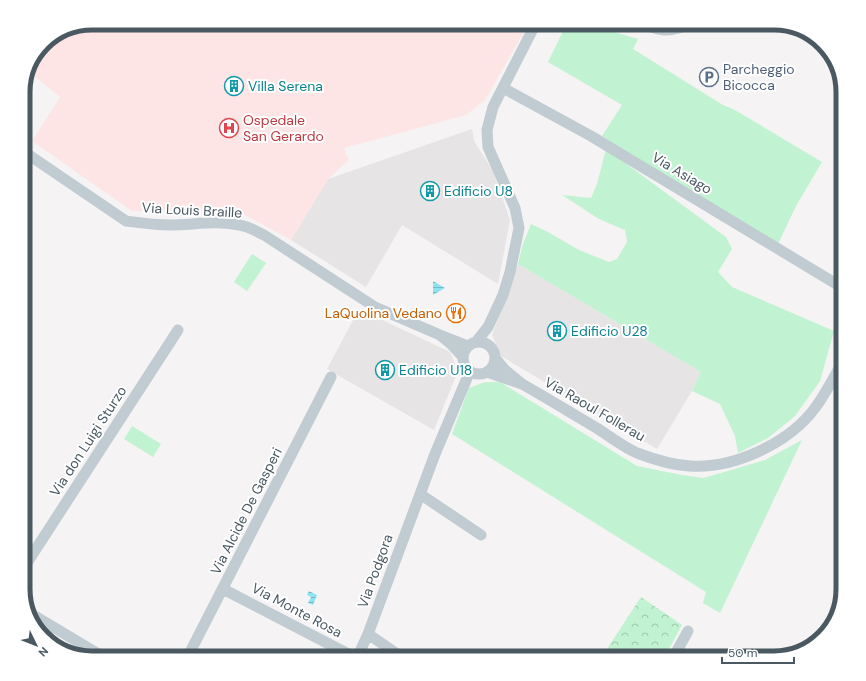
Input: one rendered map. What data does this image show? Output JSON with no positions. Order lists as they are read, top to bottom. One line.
{"streets":{"street":["Via Asiago","Via Louis Braille","Via Raoul Follerau","Via don Luigi Sturzo","Via Alcide De Gasperi","Via Podgora","Via Monte Rosa"]},"crossings":[["Via Raoul Follerau","Via Podgora"],["Via Alcide De Gasperi","Via Monte Rosa"]],"places":{"parking":["Parcheggio Bicocca"],"building":["Villa Serena","Edificio U8","Edificio U28","Edificio U18"],"hospital":["Ospedale San Gerardo"],"restaurant":["LaQuolina Vedano"]},"scale_bar":"50 m","north":"bottom right"}
